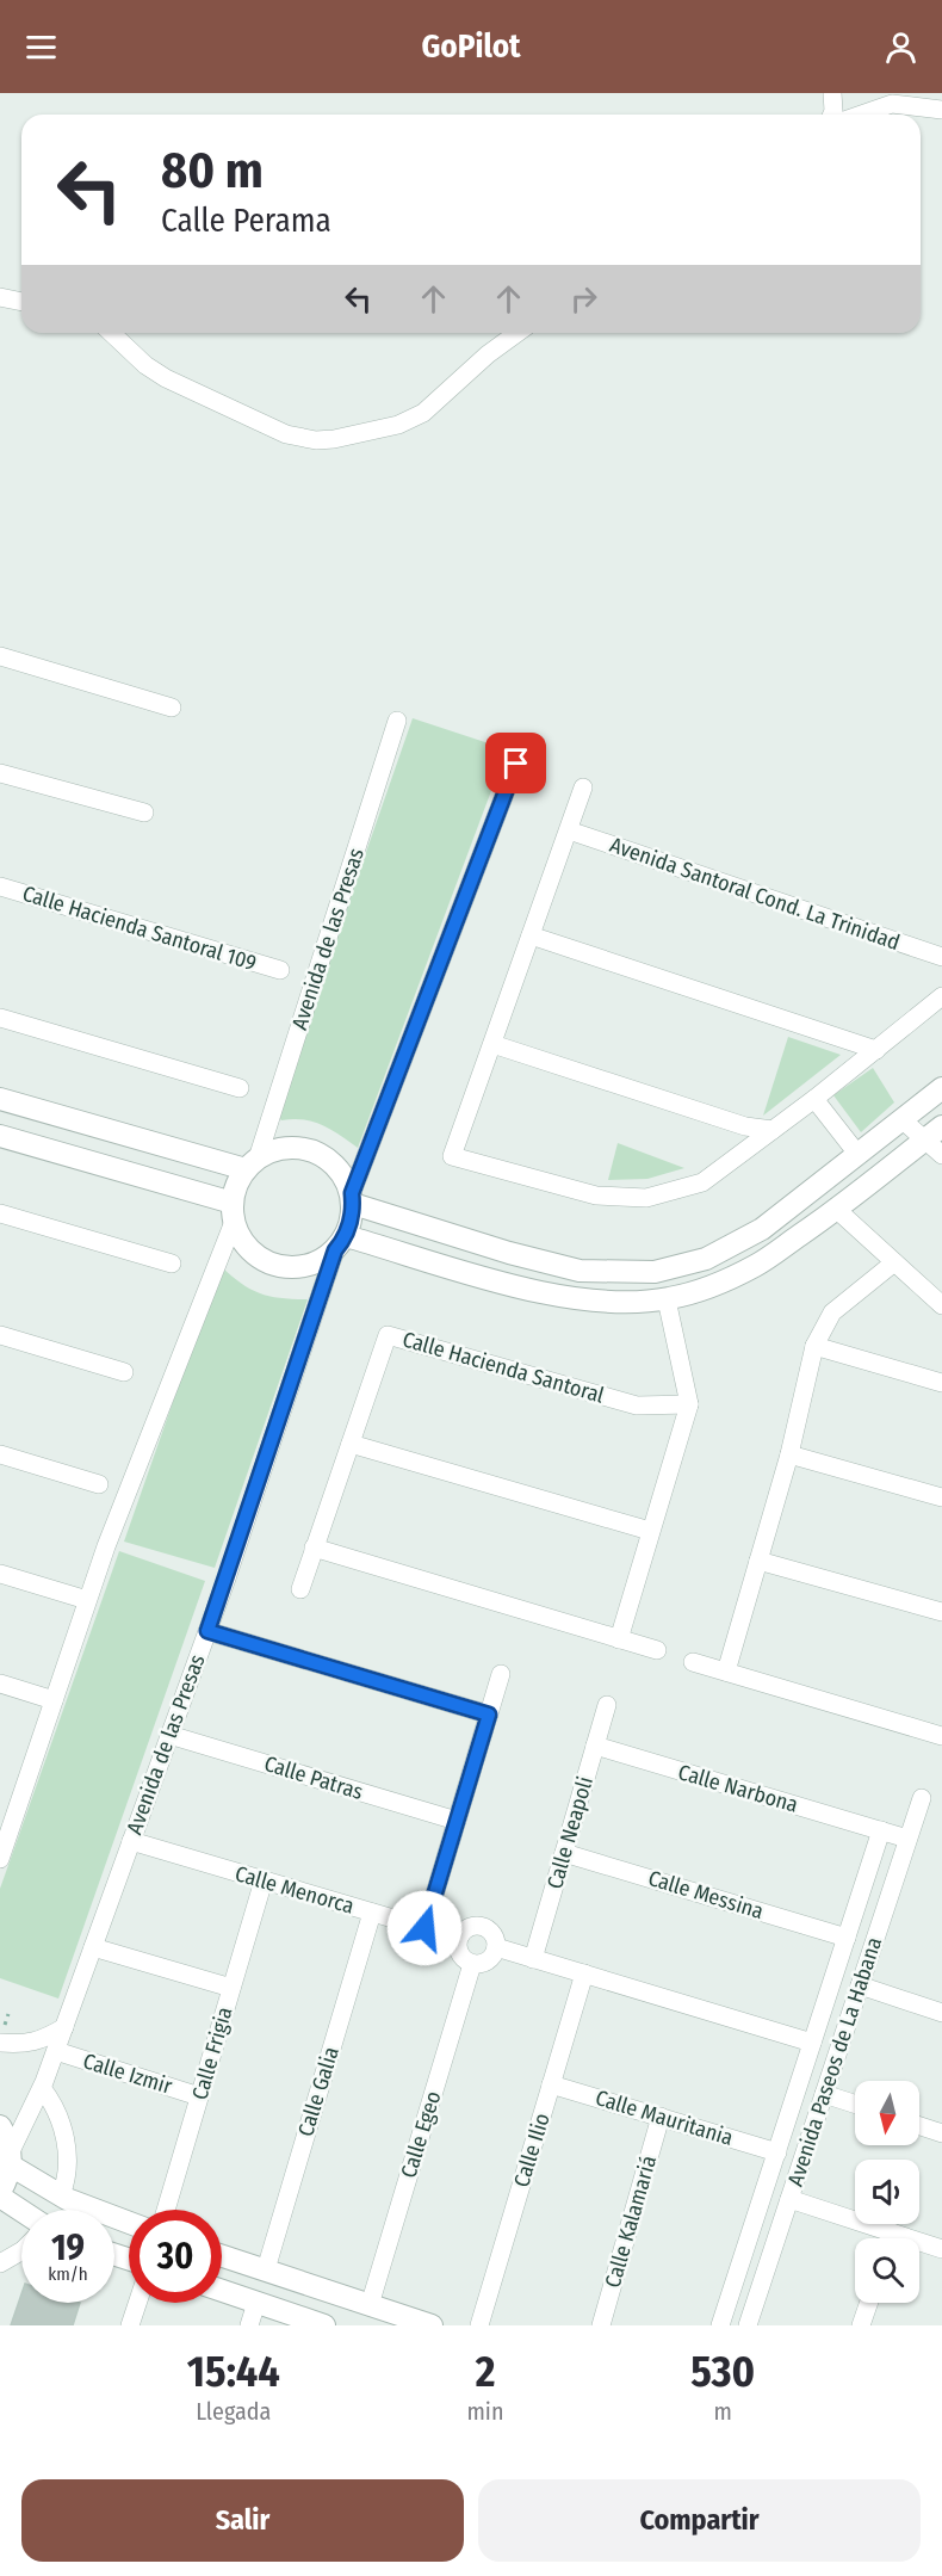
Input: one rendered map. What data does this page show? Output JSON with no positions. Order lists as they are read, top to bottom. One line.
{"streets":{"street":["Avenida Santoral Cond. La Trinidad","Calle Hacienda Santoral 109","Avenida de las Presas","Calle Hacienda Santoral","Calle Patras","Calle Narbona","Calle Neapoli","Calle Menorca","Calle Messina","Calle Frigia","Avenida Paseos de La Habana","Calle Izmir","Calle Galia","Calle Mauritania","Calle Egeo","Calle Ilio","Calle Kalamariá"]},"crossings":[["Avenida de las Presas","Calle Patras"],["Avenida de las Presas","Calle Menorca"],["Avenida de las Presas","Calle Izmir"],["Calle Narbona","Calle Neapoli"],["Calle Narbona","Avenida Paseos de La Habana"],["Calle Neapoli","Calle Messina"],["Calle Menorca","Calle Frigia"],["Calle Menorca","Calle Galia"],["Calle Menorca","Calle Egeo"],["Calle Messina","Avenida Paseos de La Habana"],["Calle Frigia","Calle Izmir"],["Avenida Paseos de La Habana","Calle Mauritania"],["Calle Mauritania","Calle Ilio"],["Calle Mauritania","Calle Kalamariá"]],"north":"bottom","page":{"header":"GoPilot","turn":["80 m","Calle Perama"],"speed":"19 km/h","limit":"30","eta":["15:44","Llegada","2","min","530","m"],"buttons":["Salir","Compartir"]}}
